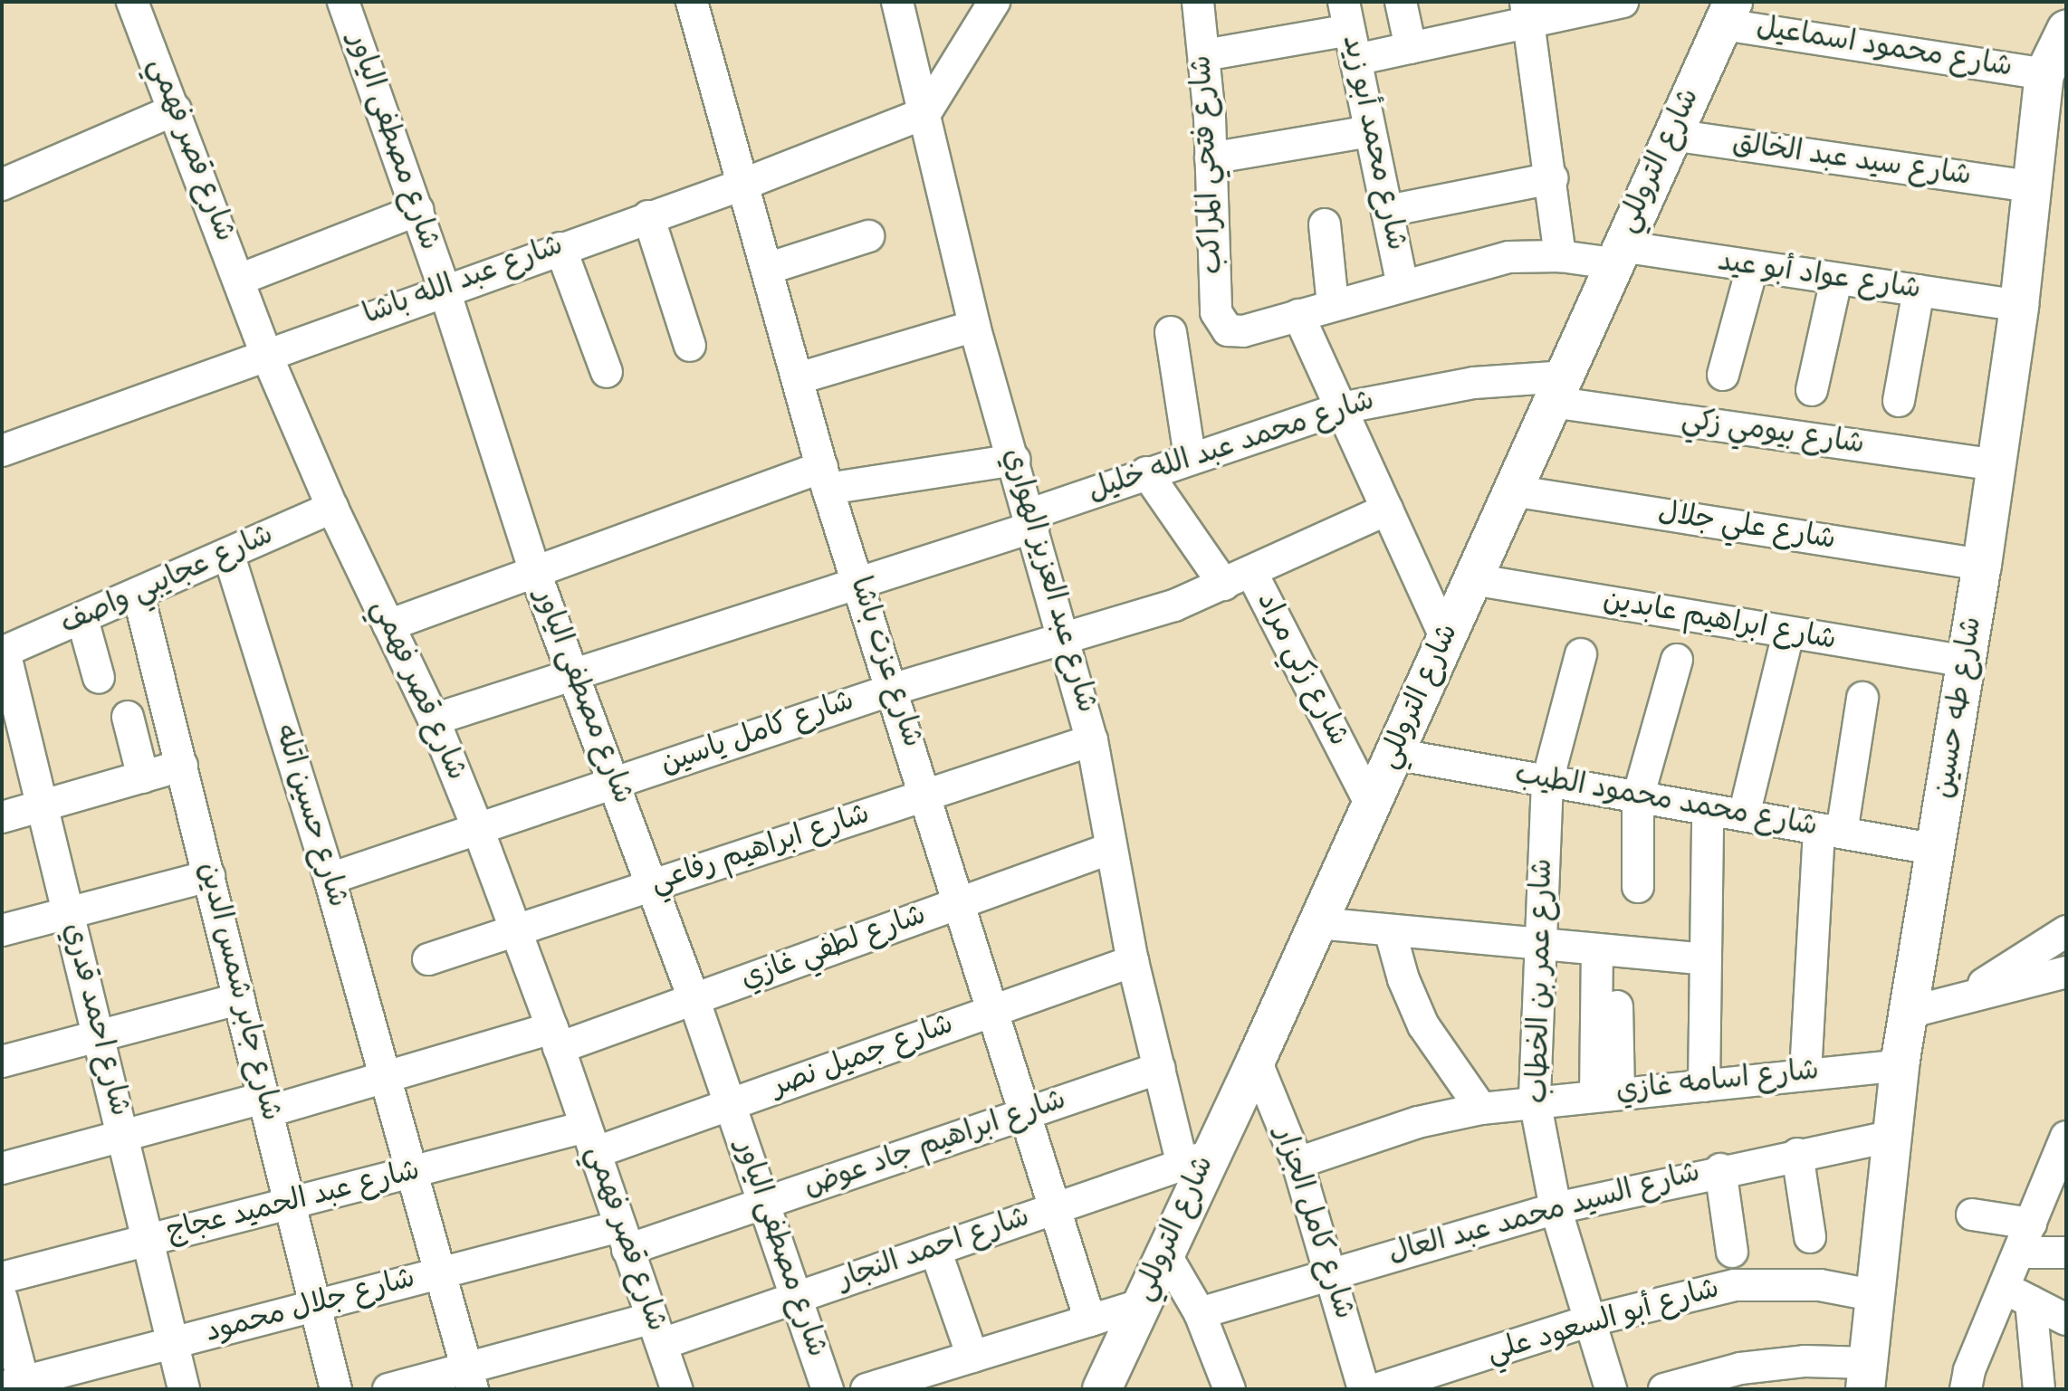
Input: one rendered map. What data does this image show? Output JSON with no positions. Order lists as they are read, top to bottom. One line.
{"streets":{"street":["شارع محمود اسماعيل","شارع مصطفى الياور","شارع محمد أبو زيد","شارع قصر فهمي","شارع التروللي","شارع سيد عبد الخالق","شارع فتحي المراكب","شارع عواد أبو عيد","شارع عبد الله باشا","شارع بيومي زكي","شارع محمد عبد الله خليل","شارع علي جلال","شارع عجايبي واصف","شارع عبد العزيز الهواري","شارع ابراهيم عابدين","شارع عزت باشا","شارع زكي مراد","شارع طه حسين","شارع كامل ياسين","شارع محمد محمود الطيب","شارع حسين اتله","شارع ابراهيم رفاعي","شارع لطفي غازي","شارع عمر بن الخطاب","شارع جابر شمس الدين","شارع احمد قدري","شارع جميل نصر","شارع اسامه غازي","شارع ابراهيم جاد عوض","شارع عبد الحميد عجاج","شارع السيد محمد عبد العال","شارع كامل الجزار","شارع احمد النجار","شارع جلال محمود","شارع أبو السعود علي"]},"crossings":[["شارع محمود اسماعيل","شارع التروللي"],["شارع محمود اسماعيل","شارع طه حسين"],["شارع مصطفى الياور","شارع عبد الله باشا"],["شارع مصطفى الياور","شارع محمد عبد الله خليل"],["شارع مصطفى الياور","شارع كامل ياسين"],["شارع مصطفى الياور","شارع ابراهيم رفاعي"],["شارع مصطفى الياور","شارع لطفي غازي"],["شارع مصطفى الياور","شارع جميل نصر"],["شارع مصطفى الياور","شارع ابراهيم جاد عوض"],["شارع مصطفى الياور","شارع احمد النجار"],["شارع محمد أبو زيد","شارع عواد أبو عيد"],["شارع قصر فهمي","شارع عبد الله باشا"],["شارع قصر فهمي","شارع محمد عبد الله خليل"],["شارع قصر فهمي","شارع عجايبي واصف"],["شارع قصر فهمي","شارع كامل ياسين"],["شارع قصر فهمي","شارع ابراهيم رفاعي"],["شارع قصر فهمي","شارع لطفي غازي"],["شارع قصر فهمي","شارع جميل نصر"],["شارع قصر فهمي","شارع ابراهيم جاد عوض"],["شارع قصر فهمي","شارع عبد الحميد عجاج"],["شارع قصر فهمي","شارع احمد النجار"],["شارع قصر فهمي","شارع جلال محمود"],["شارع التروللي","شارع سيد عبد الخالق"],["شارع التروللي","شارع عواد أبو عيد"],["شارع التروللي","شارع بيومي زكي"],["شارع التروللي","شارع محمد عبد الله خليل"],["شارع التروللي","شارع علي جلال"],["شارع التروللي","شارع عبد العزيز الهواري"],["شارع التروللي","شارع ابراهيم عابدين"],["شارع التروللي","شارع زكي مراد"],["شارع التروللي","شارع محمد محمود الطيب"],["شارع التروللي","شارع كامل الجزار"],["شارع التروللي","شارع احمد النجار"],["شارع سيد عبد الخالق","شارع طه حسين"],["شارع فتحي المراكب","شارع عواد أبو عيد"],["شارع عواد أبو عيد","شارع طه حسين"],["شارع عبد الله باشا","شارع عبد العزيز الهواري"],["شارع عبد الله باشا","شارع عزت باشا"],["شارع بيومي زكي","شارع محمد عبد الله خليل"],["شارع بيومي زكي","شارع طه حسين"],["شارع محمد عبد الله خليل","شارع عبد العزيز الهواري"],["شارع محمد عبد الله خليل","شارع عزت باشا"],["شارع محمد عبد الله خليل","شارع زكي مراد"],["شارع علي جلال","شارع طه حسين"],["شارع عجايبي واصف","شارع حسين اتله"],["شارع عجايبي واصف","شارع جابر شمس الدين"],["شارع عجايبي واصف","شارع احمد قدري"],["شارع عبد العزيز الهواري","شارع كامل ياسين"],["شارع عبد العزيز الهواري","شارع ابراهيم رفاعي"],["شارع عبد العزيز الهواري","شارع لطفي غازي"],["شارع عبد العزيز الهواري","شارع جميل نصر"],["شارع عبد العزيز الهواري","شارع ابراهيم جاد عوض"],["شارع عبد العزيز الهواري","شارع احمد النجار"],["شارع ابراهيم عابدين","شارع طه حسين"],["شارع عزت باشا","شارع كامل ياسين"],["شارع عزت باشا","شارع ابراهيم رفاعي"],["شارع عزت باشا","شارع لطفي غازي"],["شارع عزت باشا","شارع جميل نصر"],["شارع عزت باشا","شارع ابراهيم جاد عوض"],["شارع عزت باشا","شارع احمد النجار"],["شارع زكي مراد","شارع كامل ياسين"],["شارع طه حسين","شارع محمد محمود الطيب"],["شارع طه حسين","شارع اسامه غازي"],["شارع طه حسين","شارع السيد محمد عبد العال"],["شارع طه حسين","شارع أبو السعود علي"],["شارع كامل ياسين","شارع حسين اتله"],["شارع محمد محمود الطيب","شارع عمر بن الخطاب"],["شارع حسين اتله","شارع لطفي غازي"],["شارع حسين اتله","شارع عبد الحميد عجاج"],["شارع حسين اتله","شارع احمد النجار"],["شارع حسين اتله","شارع جلال محمود"],["شارع لطفي غازي","شارع جابر شمس الدين"],["شارع لطفي غازي","شارع احمد قدري"],["شارع عمر بن الخطاب","شارع اسامه غازي"],["شارع عمر بن الخطاب","شارع السيد محمد عبد العال"],["شارع عمر بن الخطاب","شارع أبو السعود علي"],["شارع جابر شمس الدين","شارع عبد الحميد عجاج"],["شارع جابر شمس الدين","شارع جلال محمود"],["شارع احمد قدري","شارع عبد الحميد عجاج"],["شارع احمد قدري","شارع جلال محمود"],["شارع جميل نصر","شارع عبد الحميد عجاج"],["شارع اسامه غازي","شارع كامل الجزار"],["شارع ابراهيم جاد عوض","شارع جلال محمود"],["شارع السيد محمد عبد العال","شارع كامل الجزار"]]}
